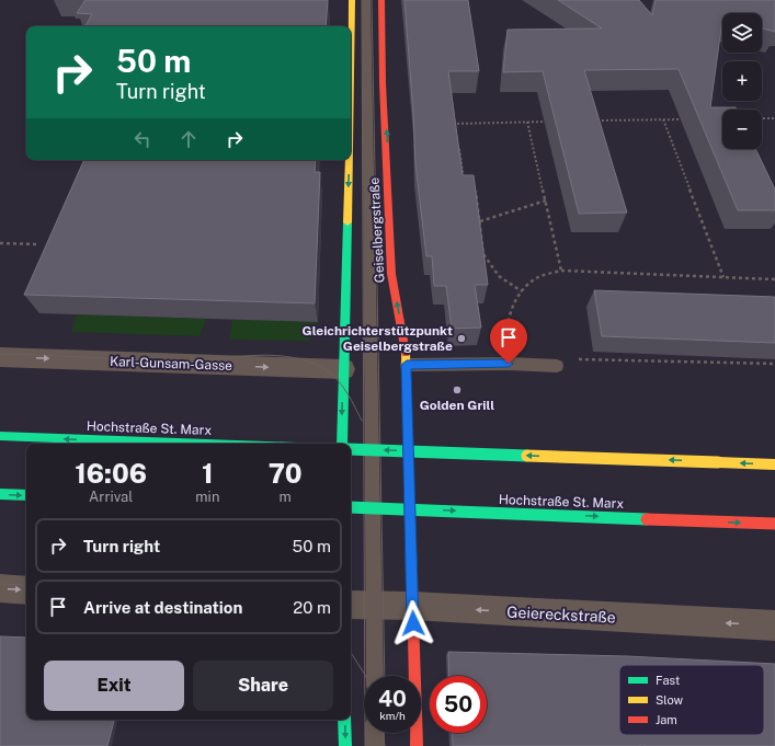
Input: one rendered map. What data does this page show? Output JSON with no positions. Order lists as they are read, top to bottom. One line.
{"streets":{"main road":["Geiselbergstraße","Hochstraße St. Marx"],"street":["Karl-Gunsam-Gasse","Geiereckstraße"]},"crossings":[["Geiselbergstraße","Karl-Gunsam-Gasse"],["Geiselbergstraße","Geiereckstraße"]],"one_way":["Karl-Gunsam-Gasse","Geiereckstraße"],"places":["Gleichrichterstützpunkt Geiselbergstraße","Golden Grill"],"legend":["Fast","Slow","Jam"],"page":{"map_buttons":["+","−"],"turn":["50 m","Turn right"],"eta":["16:06","Arrival","1","min","70","m"],"list":[{"name":"Turn right","value":"50 m"},{"name":"Arrive at destination","value":"20 m"}],"buttons":["Exit","Share"],"speed":"40 km/h","limit":"50"}}
